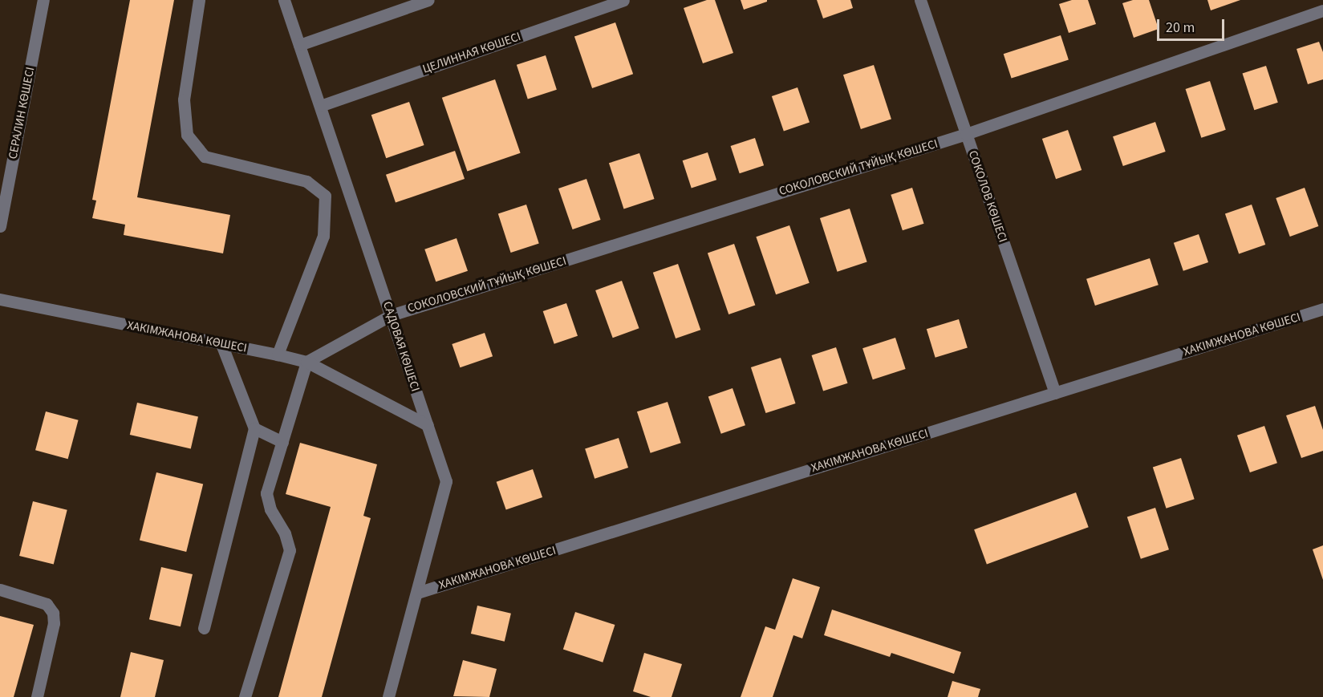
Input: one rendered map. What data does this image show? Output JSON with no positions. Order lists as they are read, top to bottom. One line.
{"streets":{"street":["ЦЕЛИННАЯ КӨШЕСІ","СЕРАЛИН КӨШЕСІ","СОКОЛОВСКИЙ ТҰЙЫҚ КӨШЕСІ","СОКОЛОВ КӨШЕСІ","ХАКІМЖАНОВА КӨШЕСІ","САДОВАЯ КӨШЕСІ"]},"crossings":[["ЦЕЛИННАЯ КӨШЕСІ","САДОВАЯ КӨШЕСІ"],["СОКОЛОВСКИЙ ТҰЙЫҚ КӨШЕСІ","СОКОЛОВ КӨШЕСІ"],["СОКОЛОВСКИЙ ТҰЙЫҚ КӨШЕСІ","САДОВАЯ КӨШЕСІ"],["СОКОЛОВ КӨШЕСІ","ХАКІМЖАНОВА КӨШЕСІ"],["ХАКІМЖАНОВА КӨШЕСІ","САДОВАЯ КӨШЕСІ"]],"scale_bar":"20 m"}
